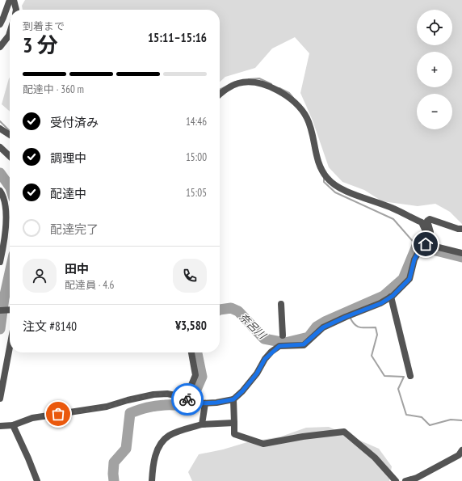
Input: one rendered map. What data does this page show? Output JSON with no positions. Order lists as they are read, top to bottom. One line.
{"water":["奈呂川"],"page":{"map_buttons":["+","−"],"heading":["3 分","到着まで","15:11–15:16"],"panel":["田中","配達員 · 4.6","注文 #8140","¥3,580"],"bar":"配達中 · 360 m","list":[["受付済み","14:46"],["調理中","15:00"],["配達中","15:05"],"配達完了"]}}
